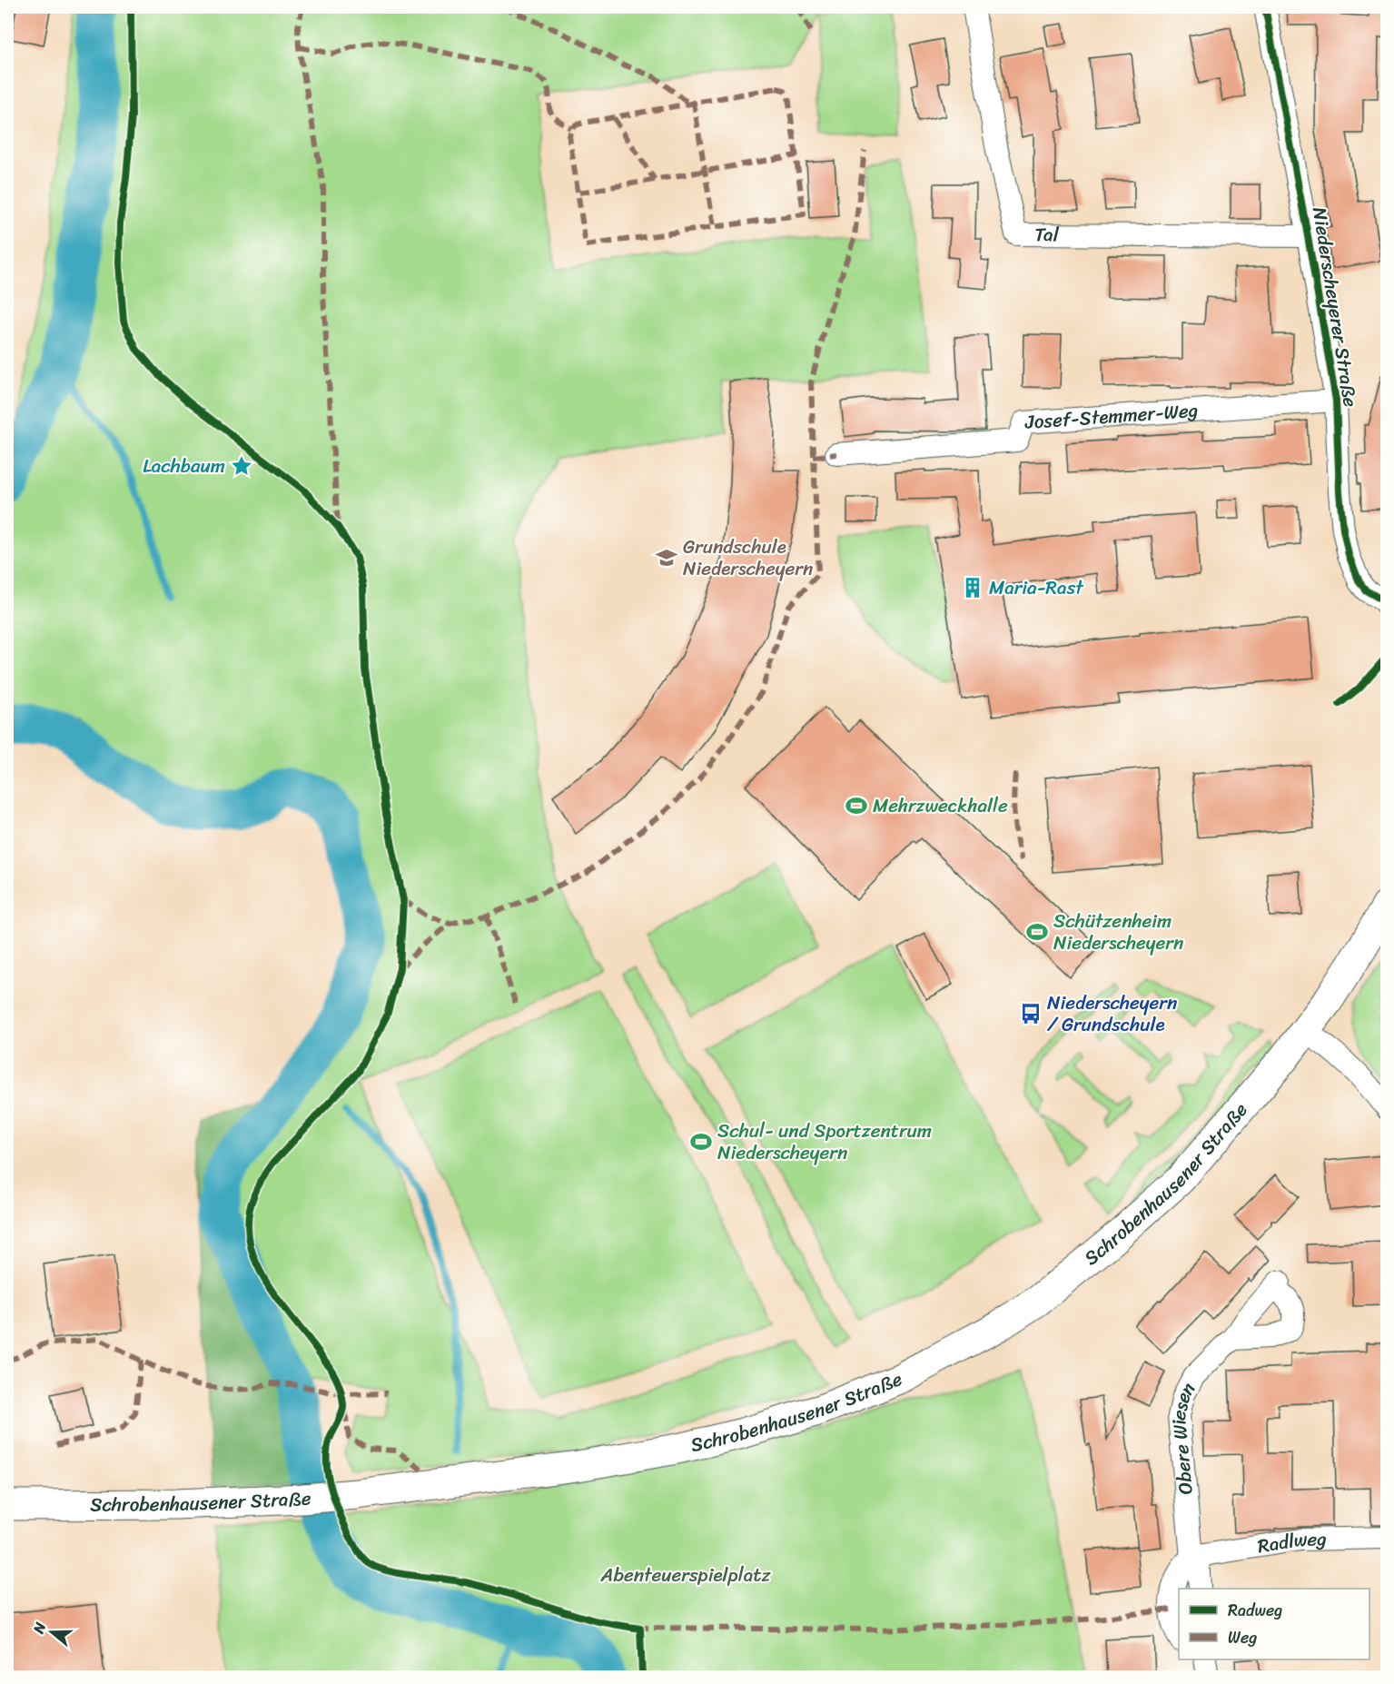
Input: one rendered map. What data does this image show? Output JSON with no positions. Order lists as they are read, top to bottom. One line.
{"streets":{"main road":["Schrobenhausener Straße"],"street":["Tal","Niederscheyerer Straße","Josef-Stemmer-Weg","Obere Wiesen","Radlweg"]},"crossings":[["Tal","Niederscheyerer Straße"],["Niederscheyerer Straße","Josef-Stemmer-Weg"],["Obere Wiesen","Radlweg"]],"parks":["Abenteuerspielplatz"],"places":{"place":["Lachbaum"],"school or university":["Grundschule Niederscheyern"],"building":["Maria-Rast"],"sports":["Mehrzweckhalle","Schützenheim Niederscheyern","Schul- und Sportzentrum Niederscheyern"],"bus stop":["Niederscheyern / Grundschule"]},"legend":["Radweg","Weg"],"north":"left"}
